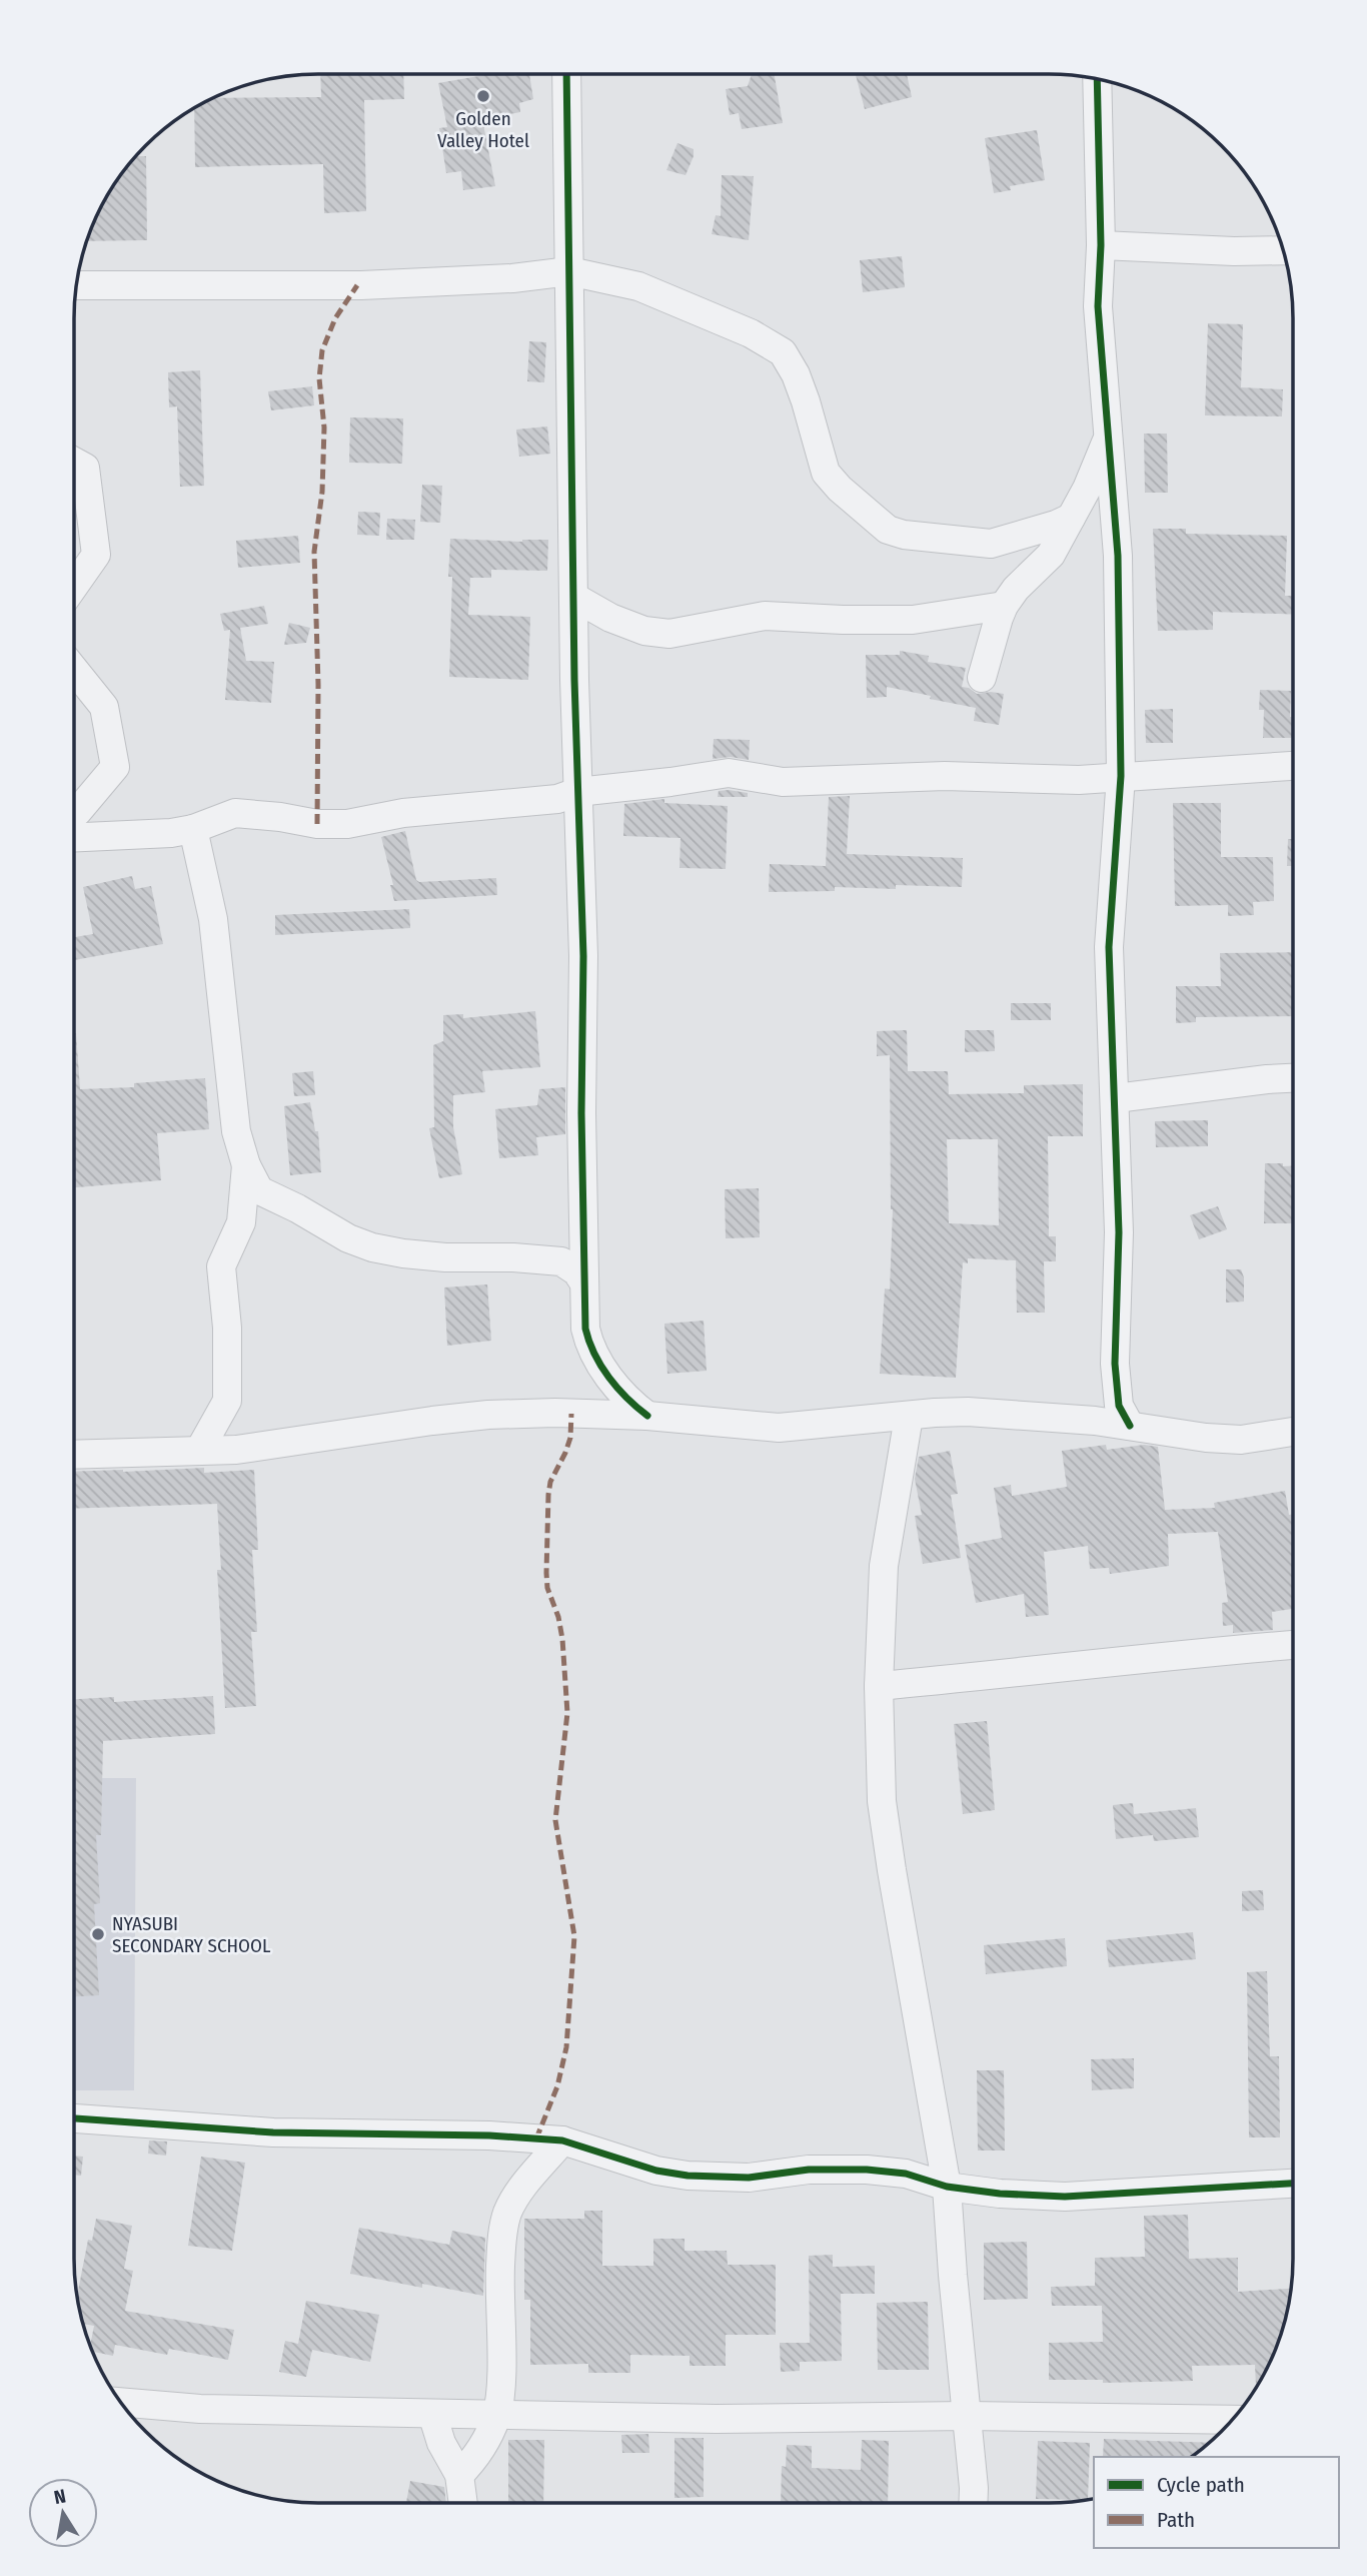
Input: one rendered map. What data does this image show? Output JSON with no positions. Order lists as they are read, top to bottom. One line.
{"places":["Golden Valley Hotel","NYASUBI SECONDARY SCHOOL"],"legend":["Cycle path","Path"],"north":"top"}
